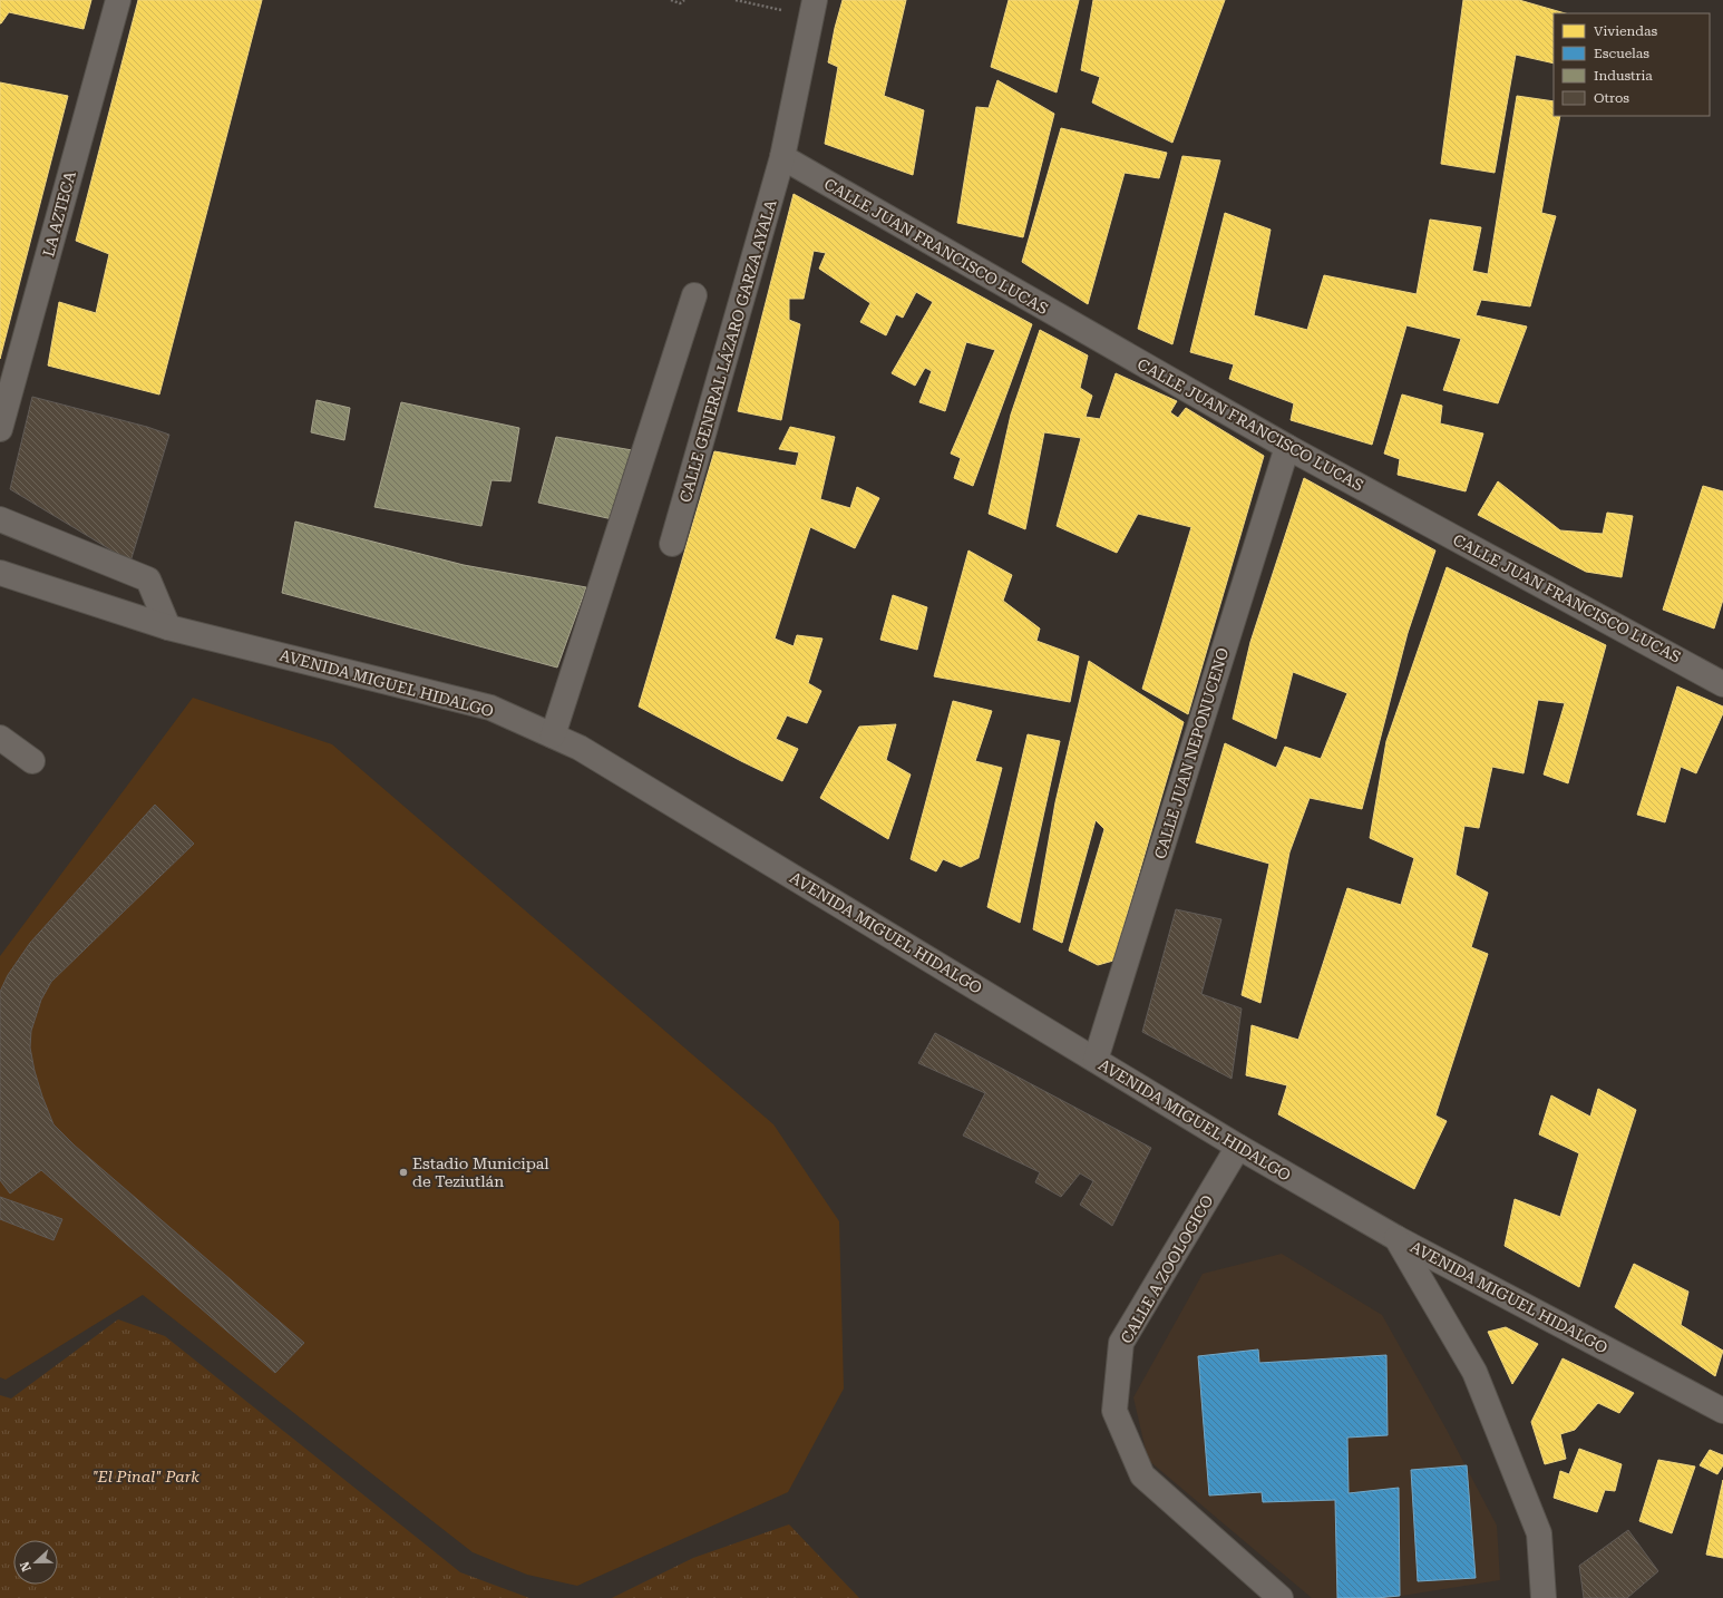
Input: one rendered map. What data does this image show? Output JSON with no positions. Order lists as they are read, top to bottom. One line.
{"streets":{"street":["LA AZTECA","CALLE JUAN FRANCISCO LUCAS","CALLE GENERAL LÁZARO GARZA AYALA","AVENIDA MIGUEL HIDALGO","CALLE JUAN NEPONUCENO","CALLE A ZOOLOGICO"]},"crossings":[["CALLE JUAN FRANCISCO LUCAS","CALLE GENERAL LÁZARO GARZA AYALA"],["CALLE JUAN FRANCISCO LUCAS","CALLE JUAN NEPONUCENO"],["AVENIDA MIGUEL HIDALGO","CALLE JUAN NEPONUCENO"],["AVENIDA MIGUEL HIDALGO","CALLE A ZOOLOGICO"]],"parks":["\"El Pinal\" Park"],"places":["Estadio Municipal de Teziutlán"],"legend":["Viviendas","Escuelas","Industria","Otros"],"north":"left"}
